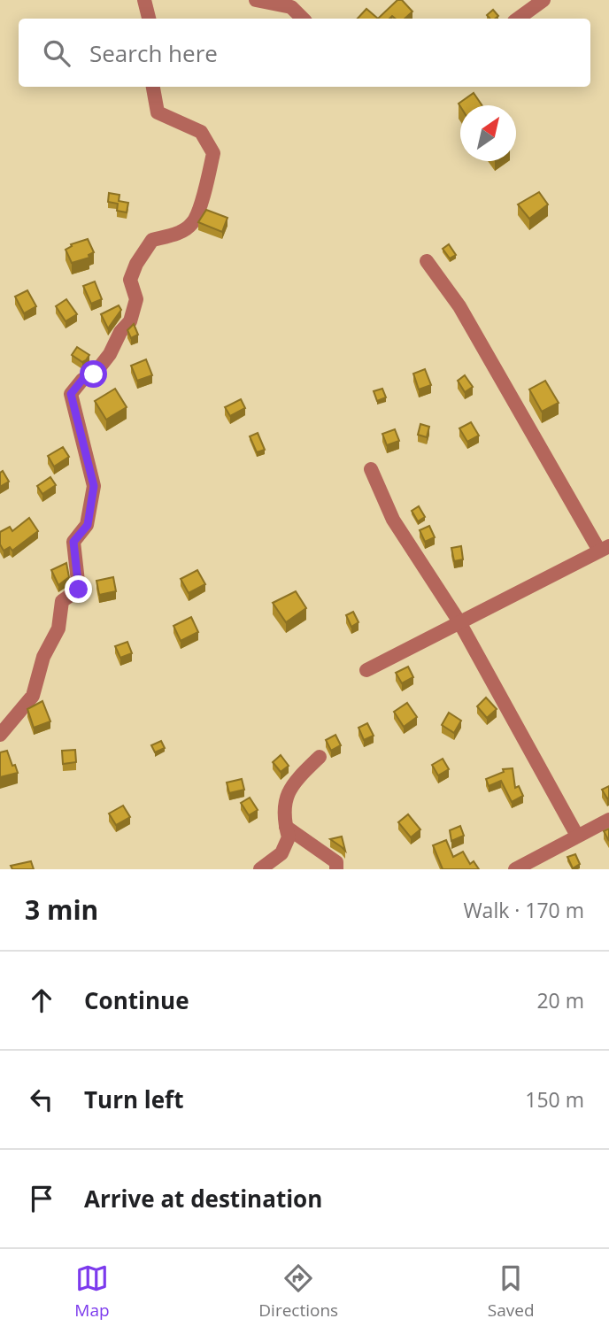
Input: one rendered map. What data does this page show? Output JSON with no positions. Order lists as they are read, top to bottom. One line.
{"north":"top right","page":{"search":"Search here","heading":["3 min","Walk · 170 m"],"list":[["Continue","20 m"],["Turn left","150 m"],"Arrive at destination"],"nav":["Map","Directions","Saved"]}}
